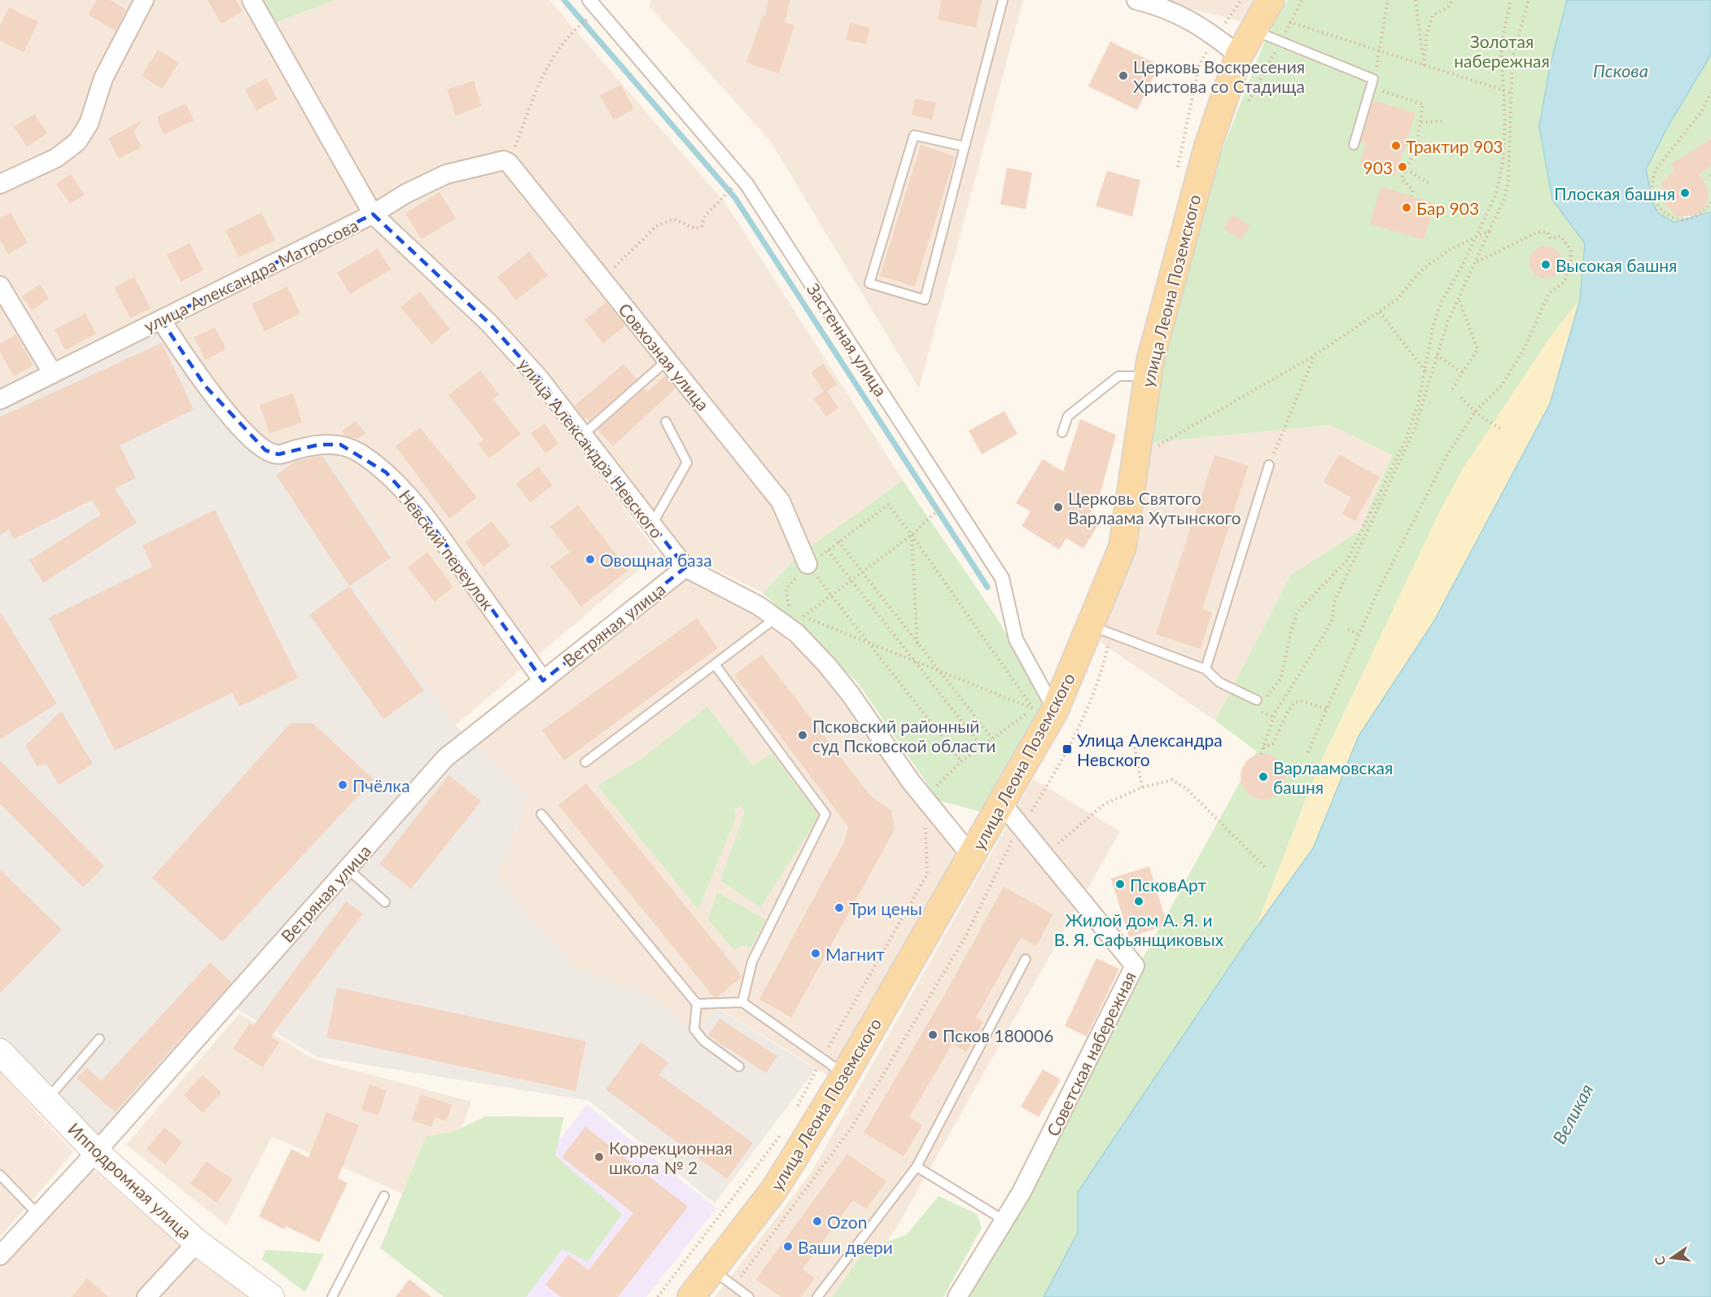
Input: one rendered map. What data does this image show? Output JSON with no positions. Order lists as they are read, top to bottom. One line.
{"streets":{"main road":["улица Леона Поземского","Ипподромная улица"],"street":["улица Александра Матросова","Застенная улица","Совхозная улица","улица Александра Невского","Невский переулок","Ветряная улица","Советская набережная"]},"crossings":[["улица Александра Матросова","Совхозная улица"],["улица Александра Матросова","улица Александра Невского"],["улица Александра Матросова","Невский переулок"],["улица Леона Поземского","Застенная улица"],["улица Леона Поземского","улица Александра Невского"],["улица Леона Поземского","Советская набережная"],["улица Александра Невского","Ветряная улица"],["Невский переулок","Ветряная улица"],["Ветряная улица","Ипподромная улица"]],"water":["Пскова","Великая"],"parks":["Золотая набережная"],"places":{"other":["Церковь Воскресения Христова со Стадища","Трактир 903","903","Плоская башня","Бар 903","Высокая башня","Церковь Святого Варлаама Хутынского","Овощная база","Псковский районный суд Псковской области","Варлаамовская башня","Пчёлка","ПсковАрт","Жилой дом А. Я. и В. Я. Сафьянщиковых","Три цены","Магнит","Псков 180006","Коррекционная школа № 2","Ozon","Ваши двери"],"transit":["Улица Александра Невского"]},"north":"left"}
